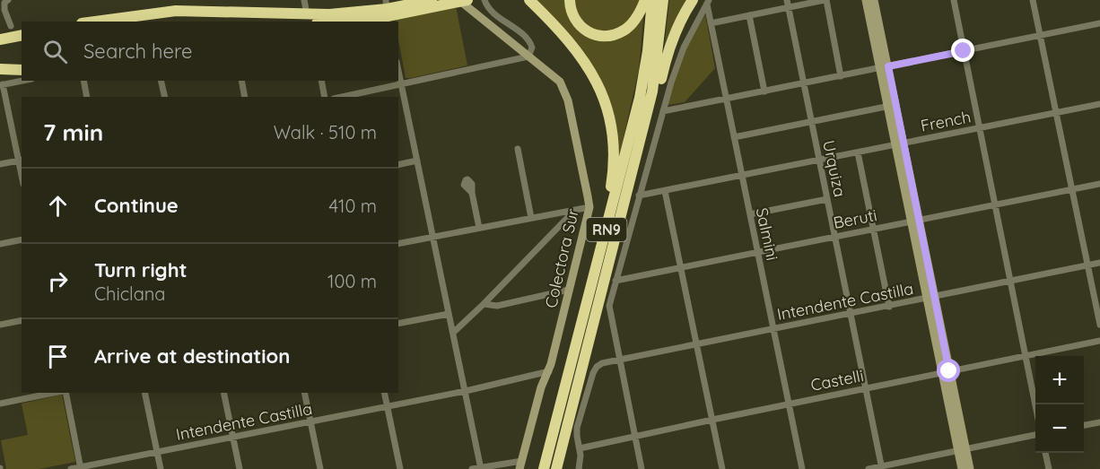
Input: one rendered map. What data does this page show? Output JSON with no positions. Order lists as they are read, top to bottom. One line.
{"streets":{"highway":["RN9"],"main road":["Colectora Sur"],"street":["French","Urquiza","Beruti","Salmini","Intendente Castilla","Castelli"]},"crossings":[["French","Urquiza"],["French","Salmini"],["Urquiza","Beruti"],["Urquiza","Intendente Castilla"],["Urquiza","Castelli"],["Beruti","Salmini"],["Salmini","Intendente Castilla"],["Salmini","Castelli"],["Colectora Sur","Intendente Castilla"],["Intendente Castilla","Castelli"]],"page":{"search":"Search here","heading":["7 min","Walk · 510 m"],"list":[["Continue","410 m"],["Turn right","Chiclana","100 m"],"Arrive at destination"],"map_buttons":["+","−"]}}
